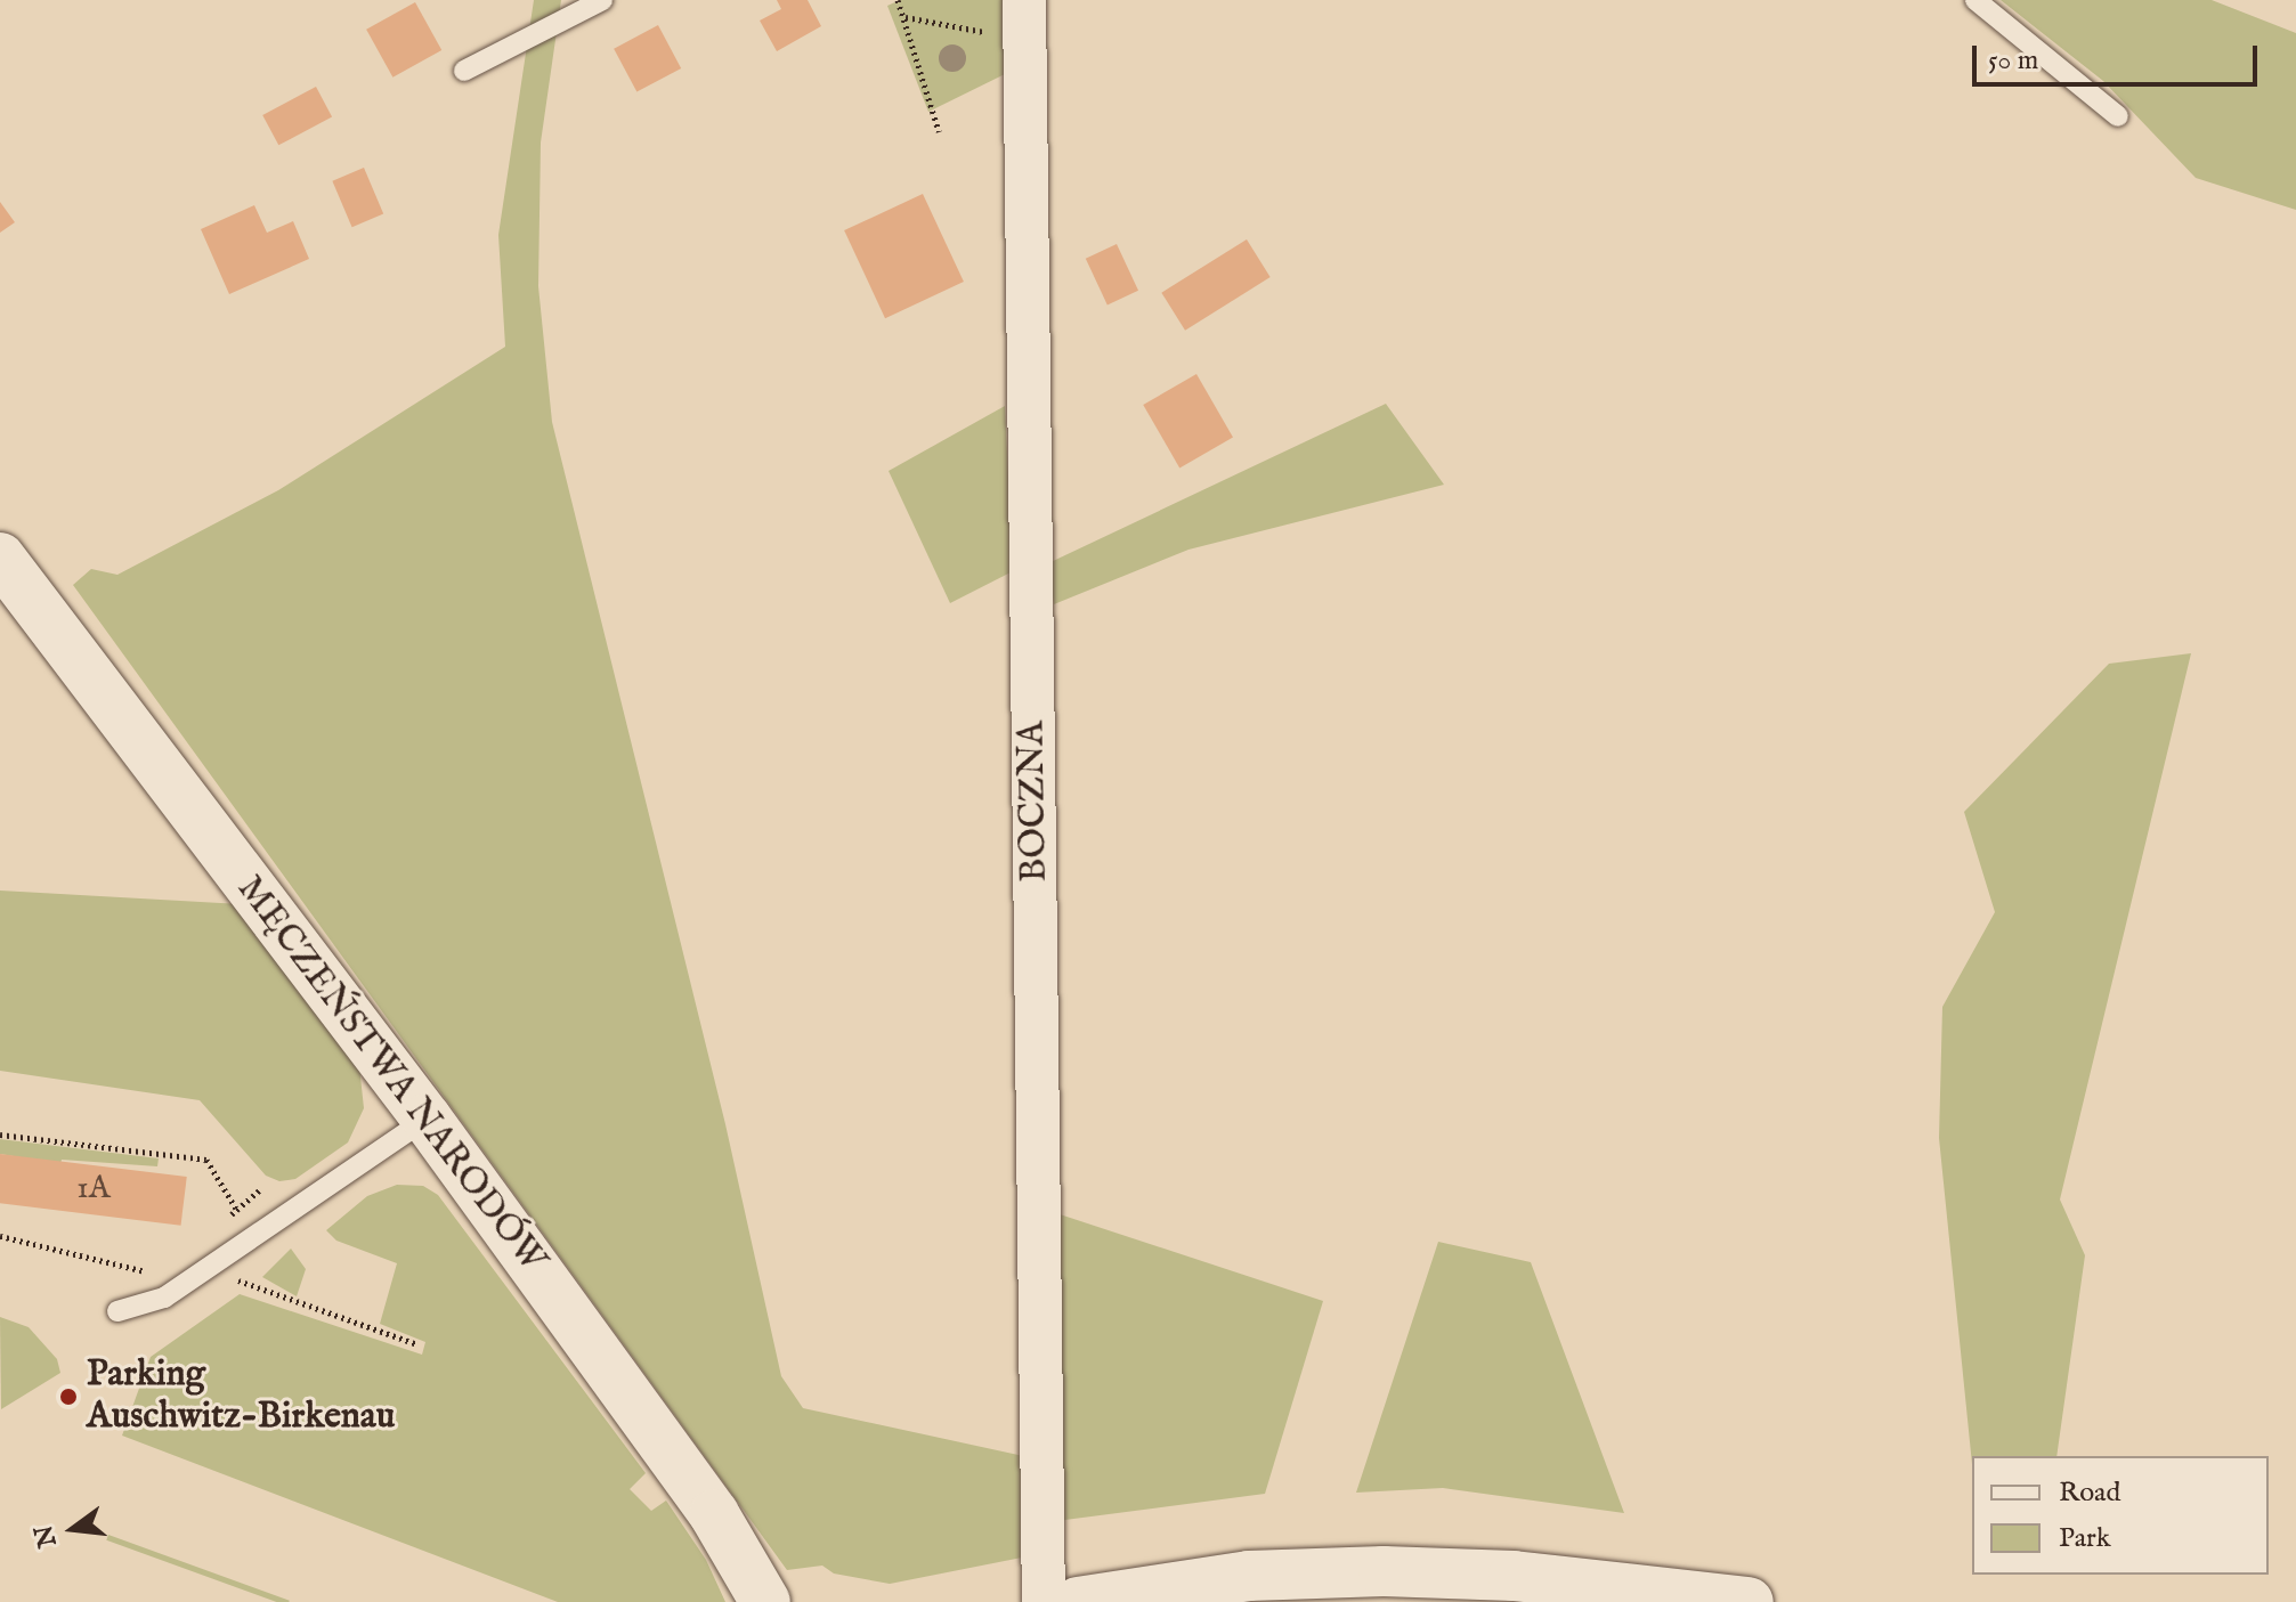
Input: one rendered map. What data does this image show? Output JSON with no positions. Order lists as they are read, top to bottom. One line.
{"streets":{"street":["BOCZNA","MĘCZEŃSTWA NARODÓW"]},"places":["Parking Auschwitz-Birkenau"],"house_numbers":["1A"],"legend":["Road","Park"],"scale_bar":"50 m","north":"left"}
